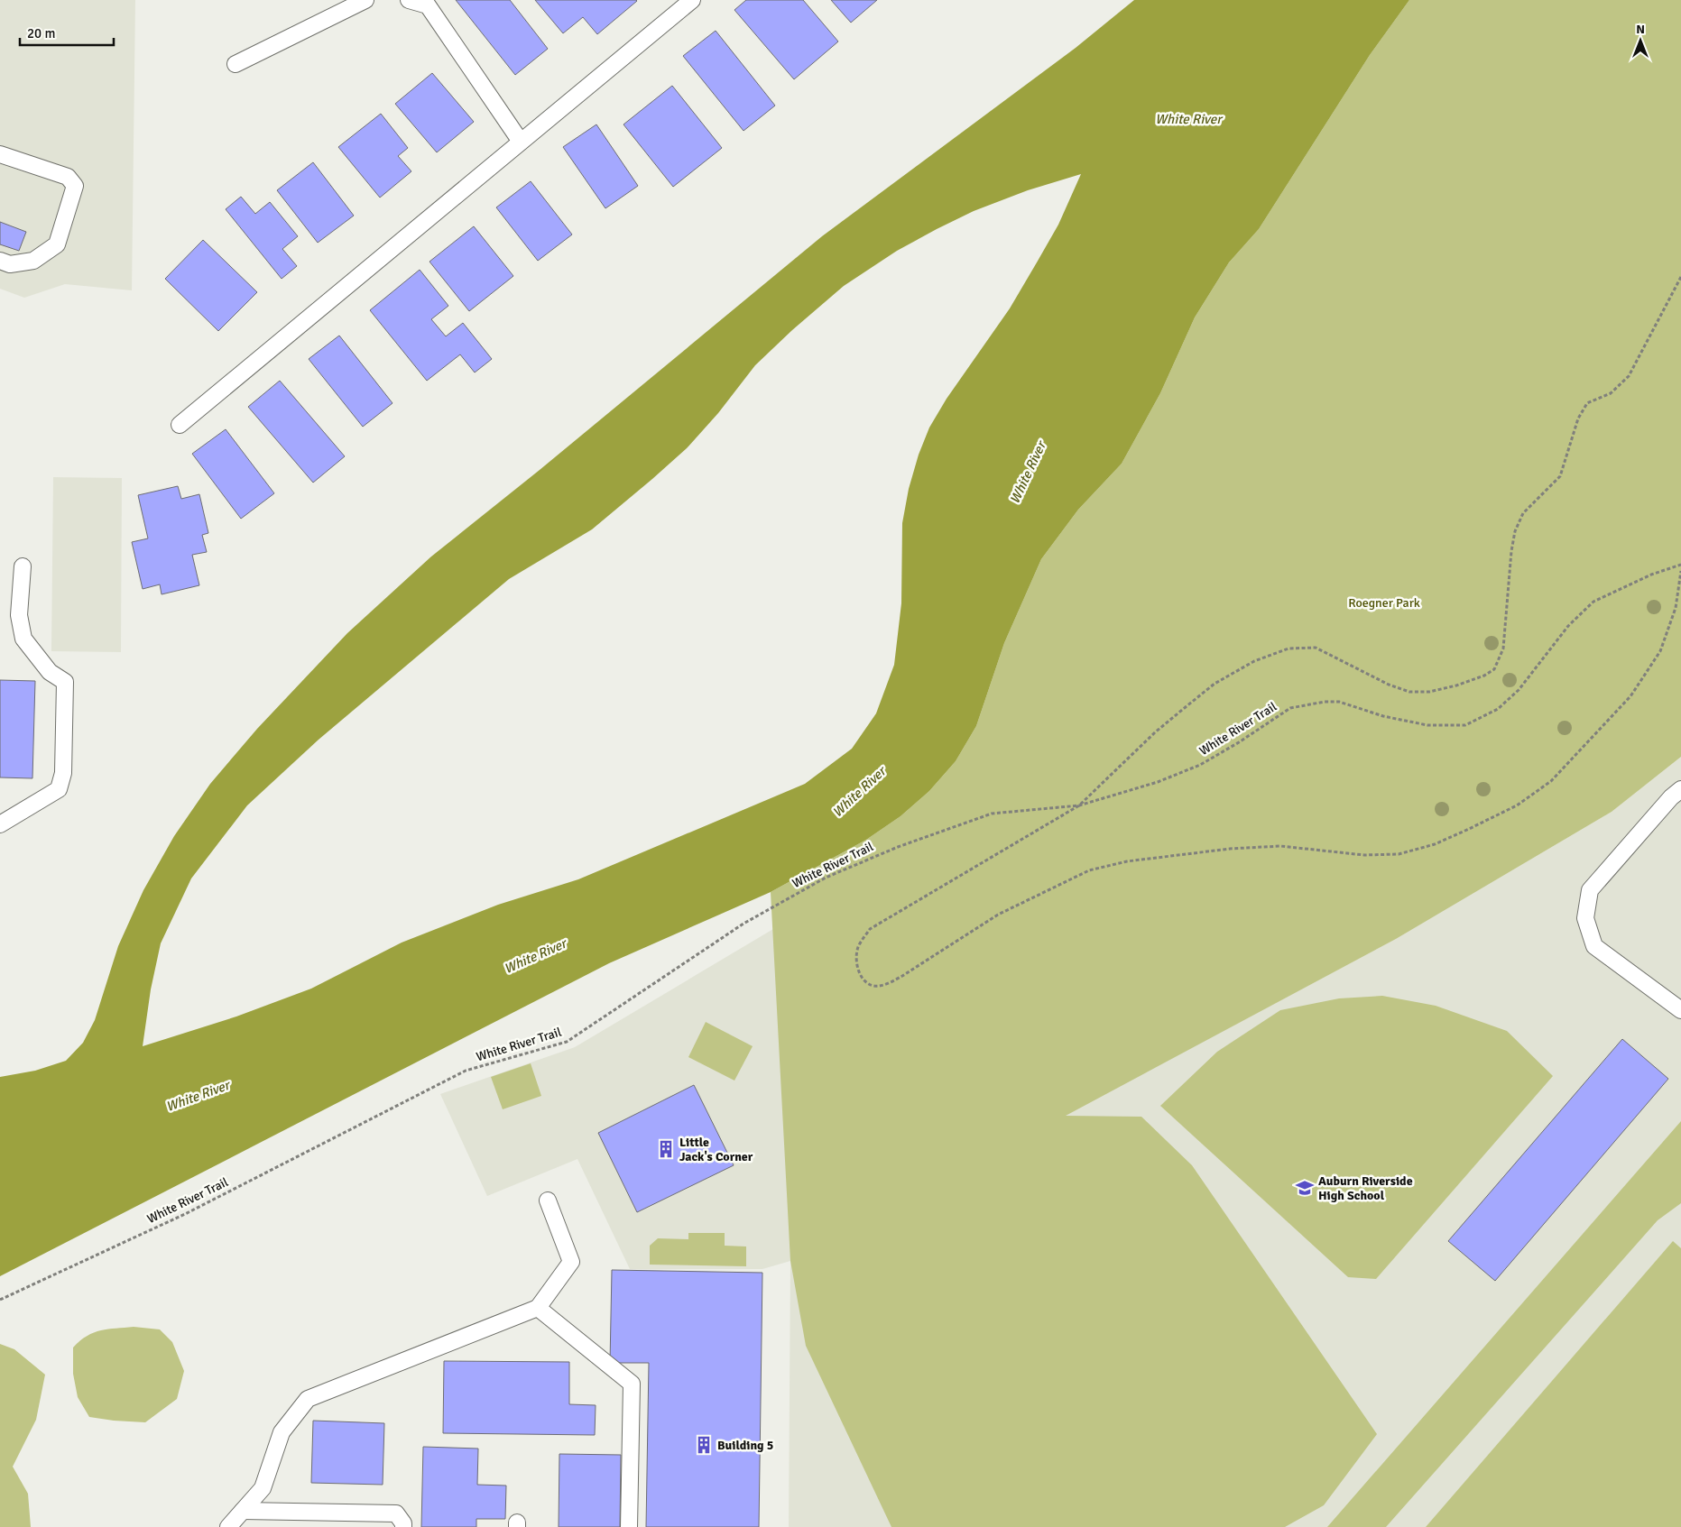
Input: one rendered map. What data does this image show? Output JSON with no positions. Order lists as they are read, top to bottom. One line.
{"streets":{"path":["White River Trail"]},"water":["White River"],"parks":["Roegner Park"],"places":{"building":["Little Jack's Corner","Building 5"],"school or university":["Auburn Riverside High School"]},"scale_bar":"20 m","north":"top"}
